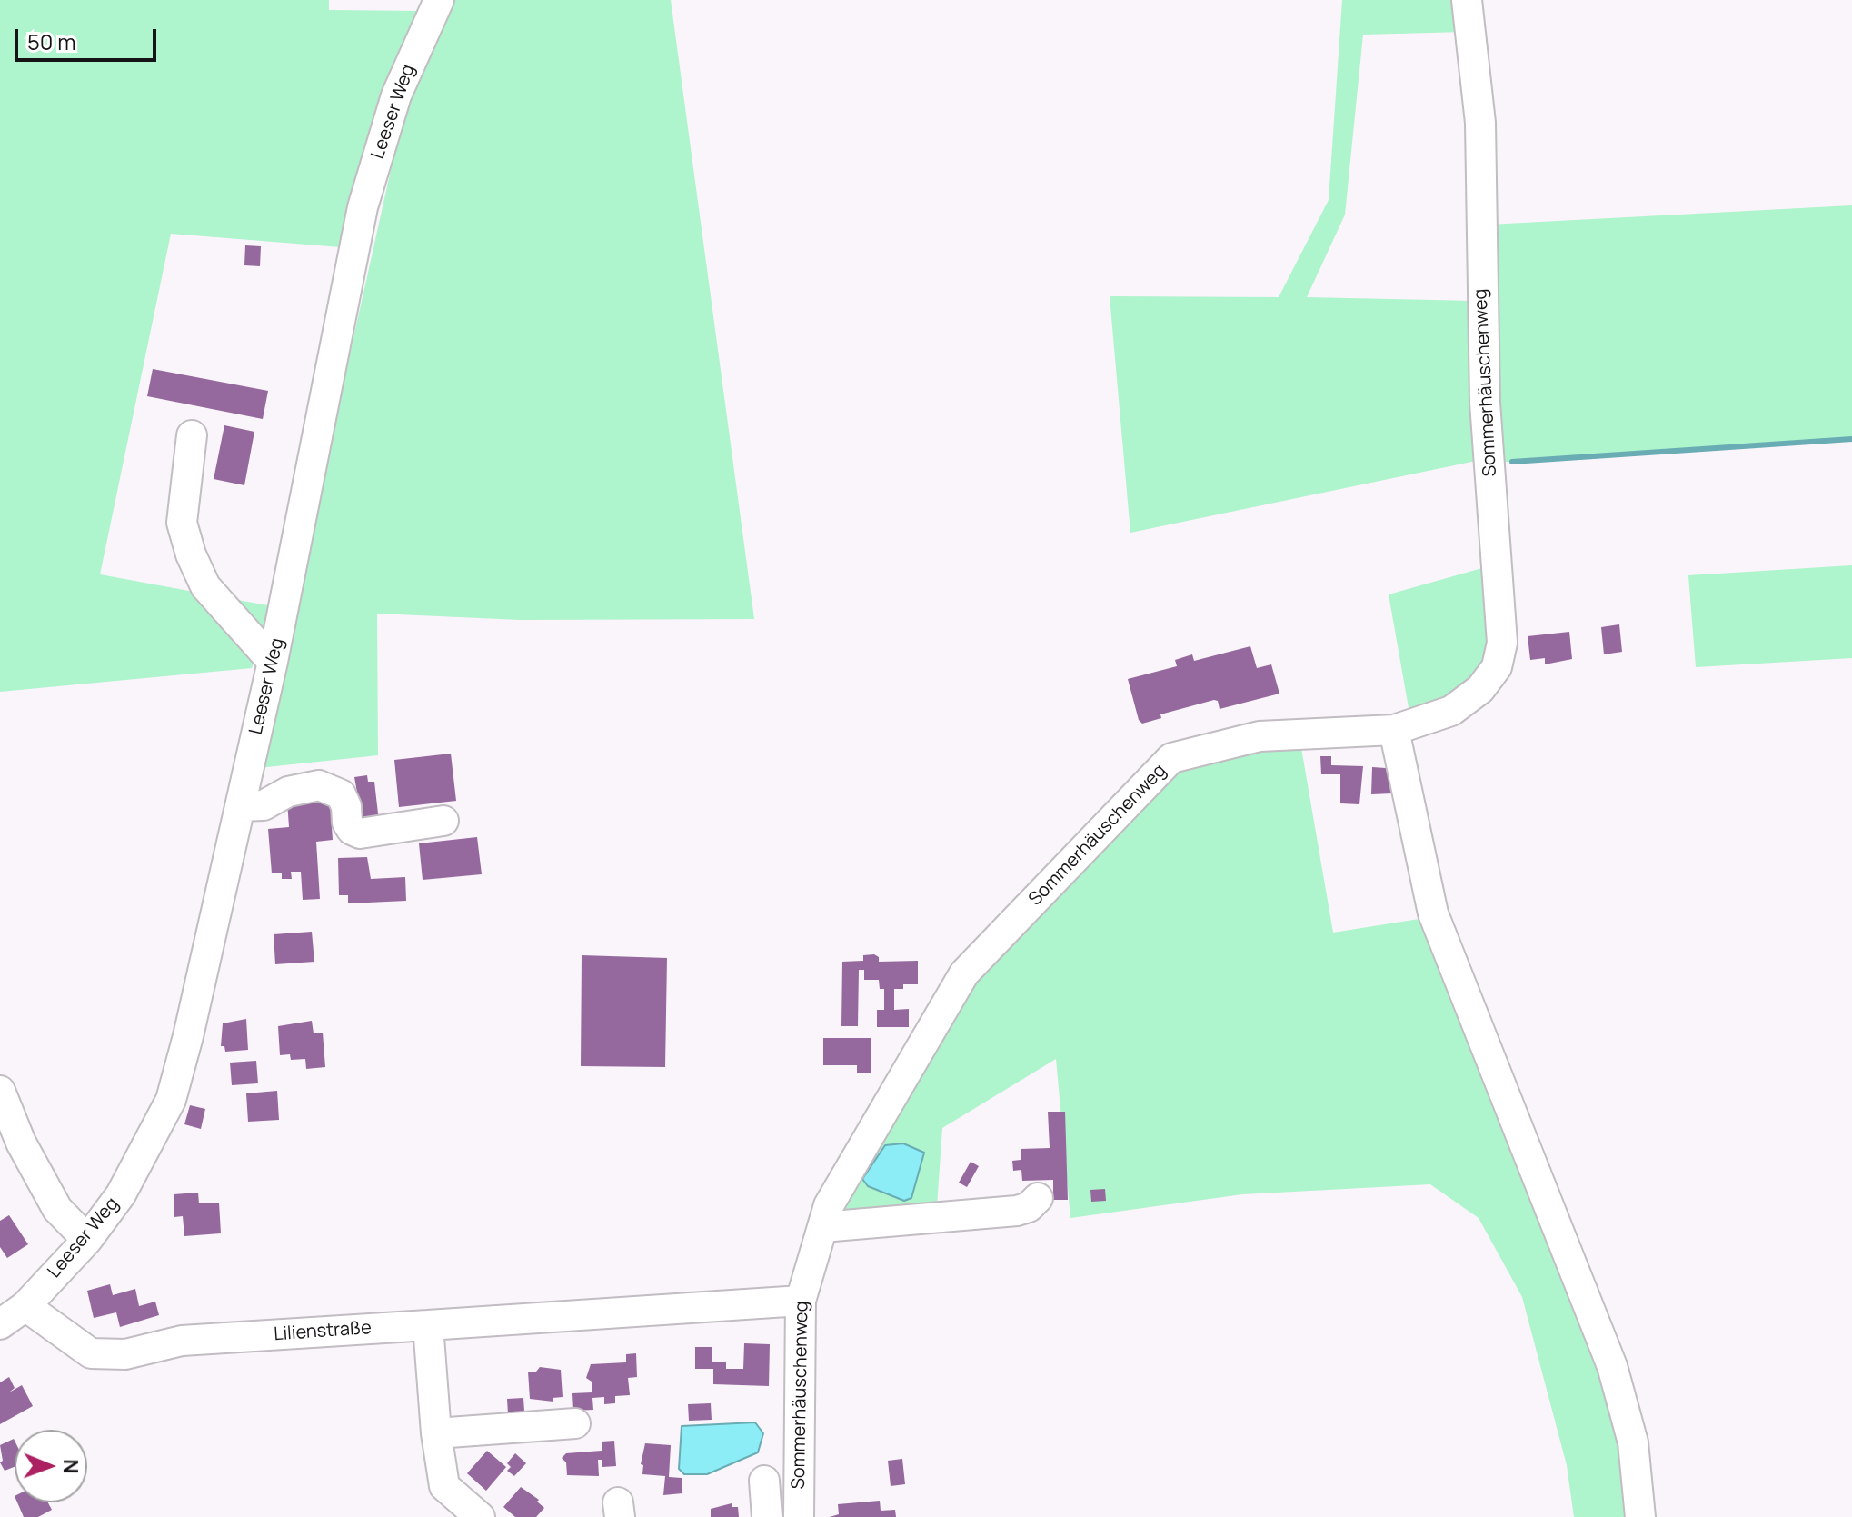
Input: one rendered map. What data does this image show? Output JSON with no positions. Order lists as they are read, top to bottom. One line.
{"streets":{"street":["Leeser Weg","Sommerhäuschenweg","Lilienstraße"]},"crossings":[["Leeser Weg","Lilienstraße"],["Sommerhäuschenweg","Lilienstraße"]],"scale_bar":"50 m","north":"right"}
